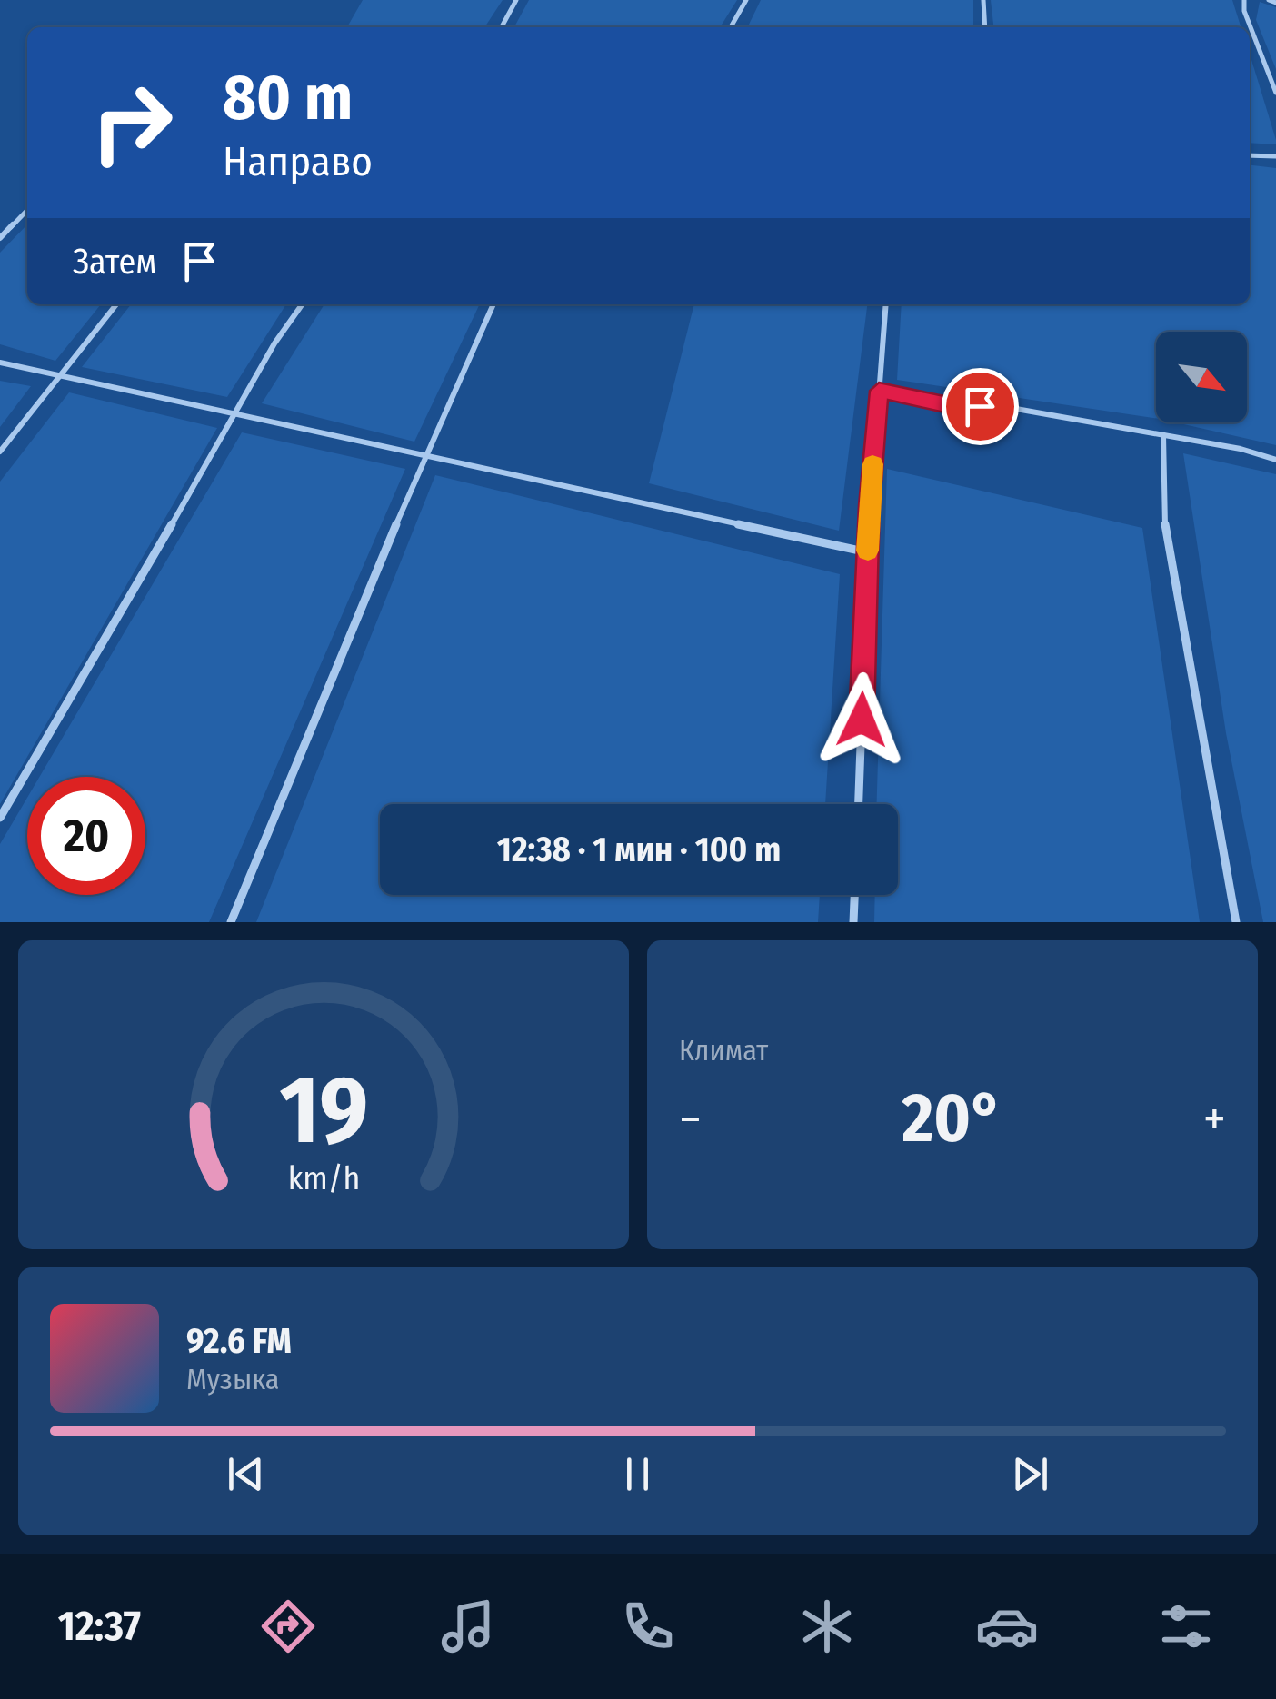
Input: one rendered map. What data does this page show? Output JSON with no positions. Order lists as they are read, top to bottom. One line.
{"north":"bottom right","page":{"turn":["80 m","Направо"],"then":"Затем","limit":"20","trip":"12:38 · 1 мин · 100 m","tile":"Климат","heat":["−","20°","+"],"song":["92.6 FM","Музыка"],"tabs":"12:37","gauge":["19","km/h"]}}
